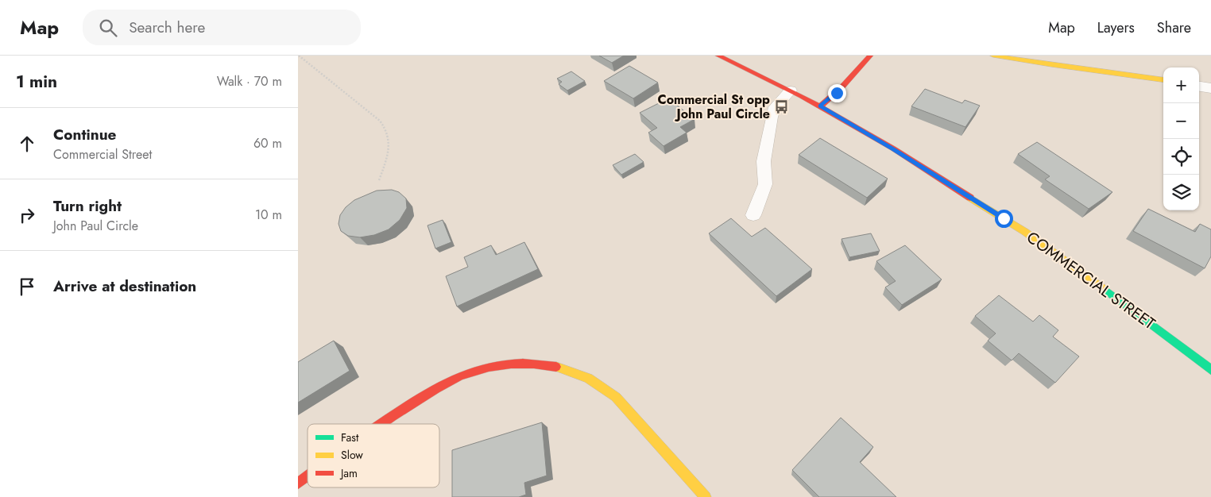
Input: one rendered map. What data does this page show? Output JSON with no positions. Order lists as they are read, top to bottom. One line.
{"streets":{"street":["COMMERCIAL STREET"]},"places":{"bus stop":["Commercial St opp John Paul Circle"]},"legend":["Fast","Slow","Jam"],"page":{"header":"Map","search":"Search here","nav":["Map","Layers","Share"],"heading":["1 min","Walk · 70 m"],"map_buttons":["+","−"],"list":[["Continue","Commercial Street","60 m"],["Turn right","John Paul Circle","10 m"],"Arrive at destination"]}}
